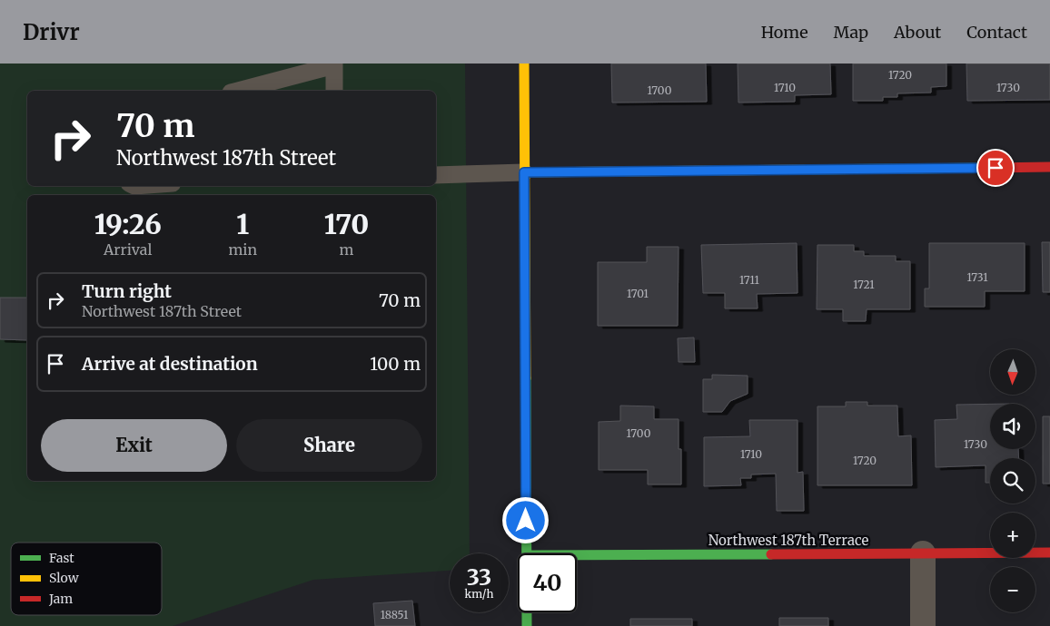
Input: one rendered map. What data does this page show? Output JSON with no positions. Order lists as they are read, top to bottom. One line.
{"streets":{"street":["Northwest 187th Terrace"]},"house_numbers":["1720","1710","1730","1700","1731","1711","1721","1701","1700","1730","1710","1720","18851"],"legend":["Fast","Slow","Jam"],"north":"bottom","page":{"header":"Drivr","nav":["Home","Map","About","Contact"],"turn":["70 m","Northwest 187th Street"],"eta":["19:26","Arrival","1","min","170","m"],"list":[{"name":"Turn right","note":"Northwest 187th Street","value":"70 m"},{"name":"Arrive at destination","value":"100 m"}],"map_buttons":["+","−"],"buttons":["Exit","Share"],"speed":"33 km/h","limit":"40"}}
